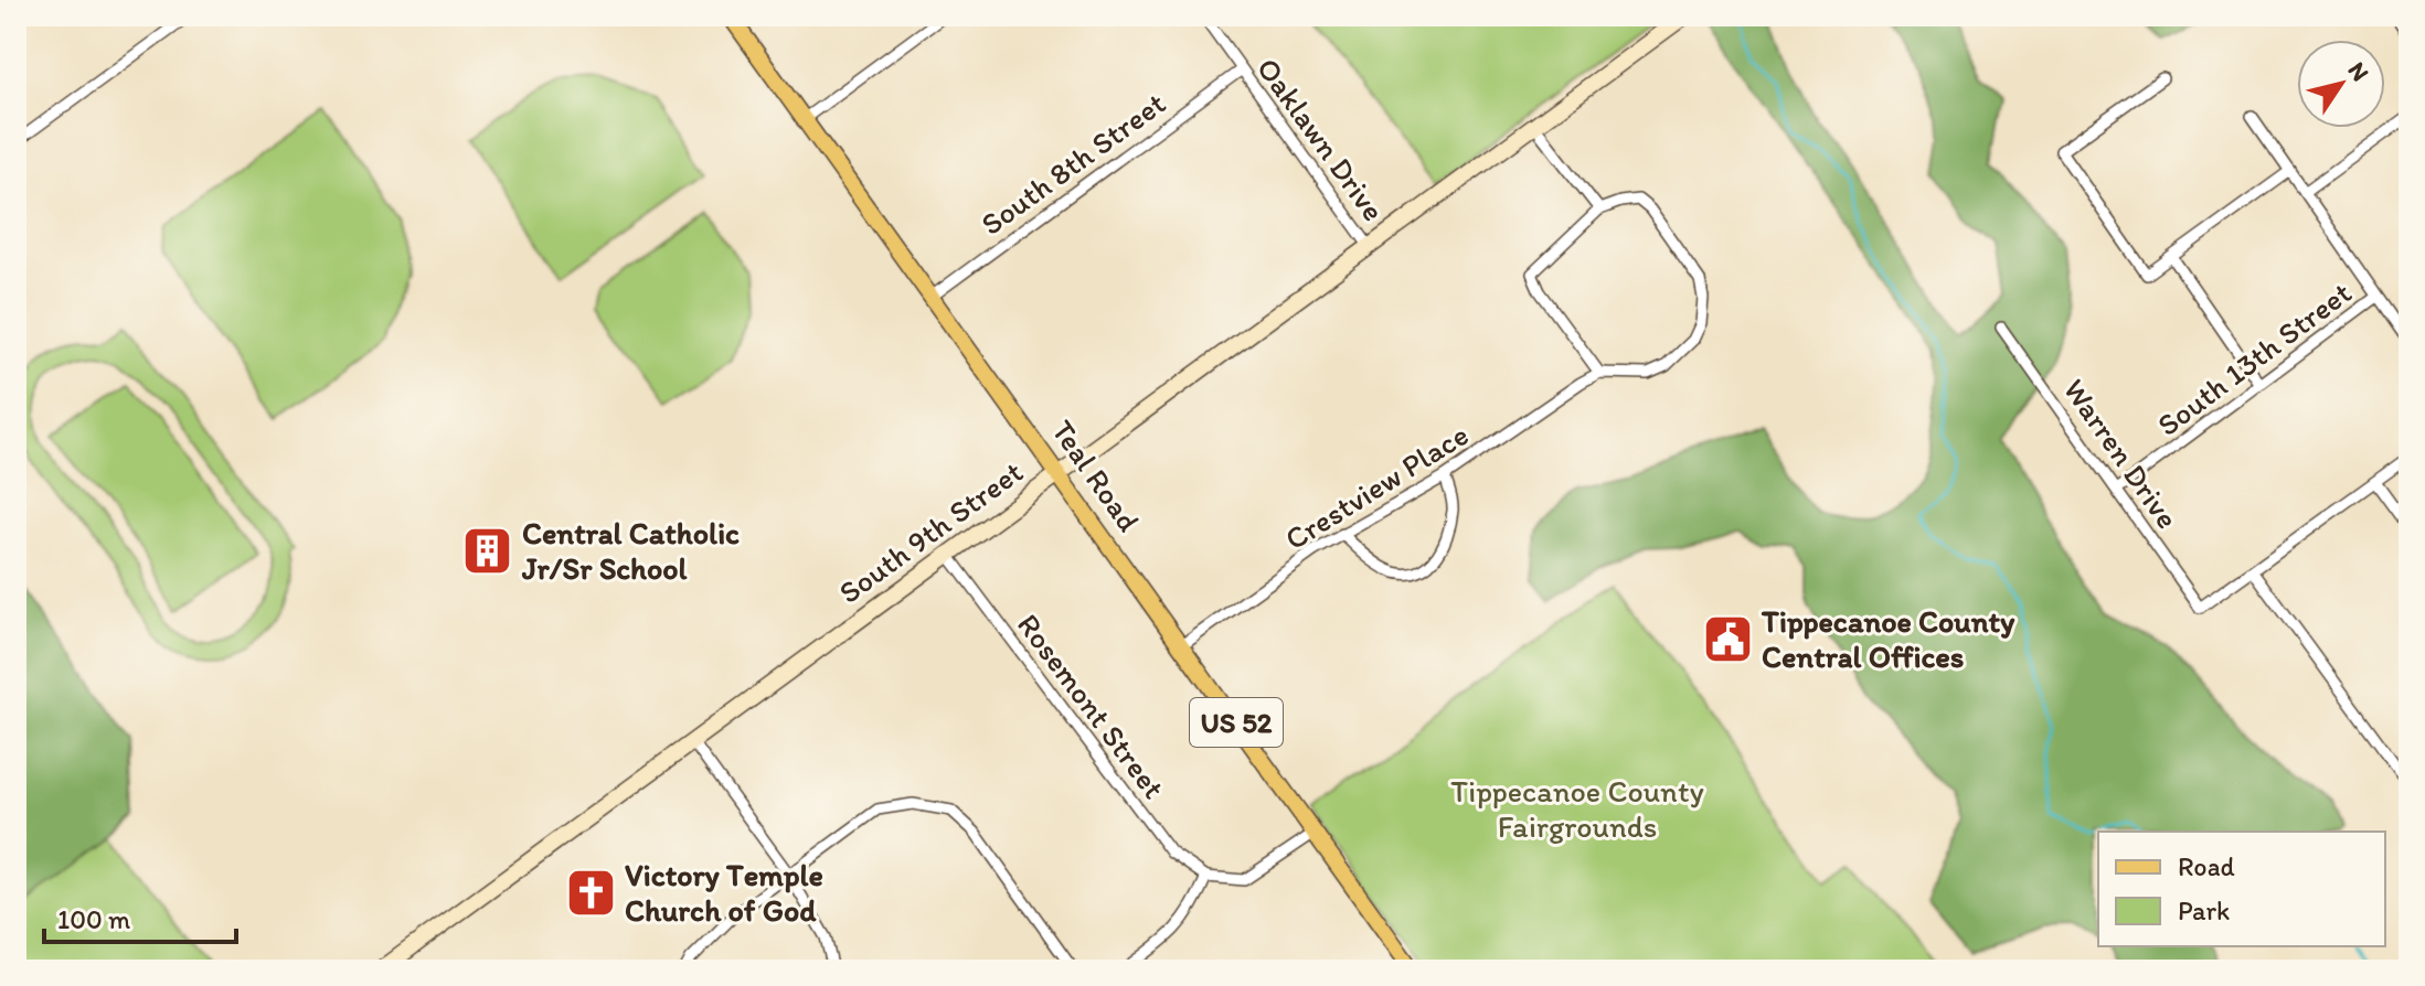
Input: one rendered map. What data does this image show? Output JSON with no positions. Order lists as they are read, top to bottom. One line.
{"streets":{"main road":["Teal Road","US 52"],"street":["Oaklawn Drive","South 8th Street","South 13th Street","Warren Drive","Crestview Place","South 9th Street","Rosemont Street"]},"crossings":[["Oaklawn Drive","South 8th Street"],["Oaklawn Drive","South 9th Street"],["South 8th Street","Teal Road"],["South 13th Street","Warren Drive"],["Teal Road","Crestview Place"],["Teal Road","South 9th Street"],["South 9th Street","Rosemont Street"]],"parks":["Tippecanoe County Fairgrounds"],"places":{"building":["Central Catholic Jr/Sr School"],"public building":["Tippecanoe County Central Offices"],"church":["Victory Temple Church of God"]},"legend":["Road","Park"],"scale_bar":"100 m","north":"top right"}
